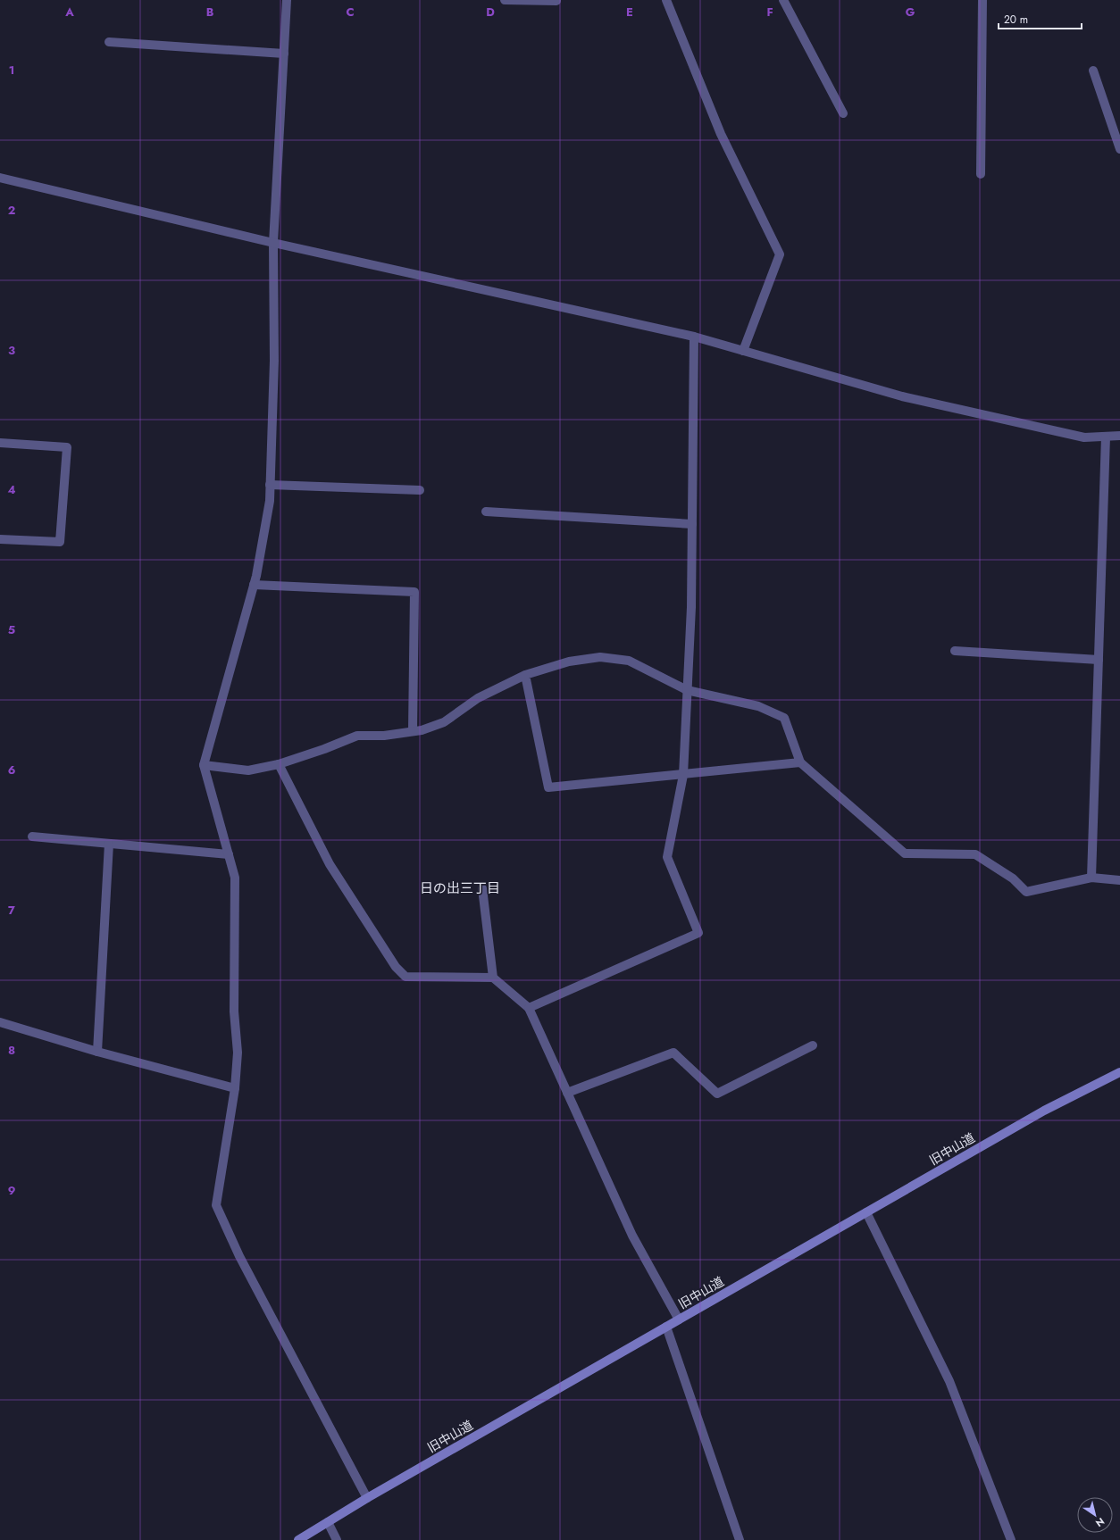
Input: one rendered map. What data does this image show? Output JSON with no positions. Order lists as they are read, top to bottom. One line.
{"streets":{"main road":["旧中山道"]},"districts":["日の出三丁目"],"scale_bar":"20 m","north":"bottom right","grid":{"columns":["A","B","C","D","E","F","G"],"rows":["1","2","3","4","5","6","7","8","9"]}}
